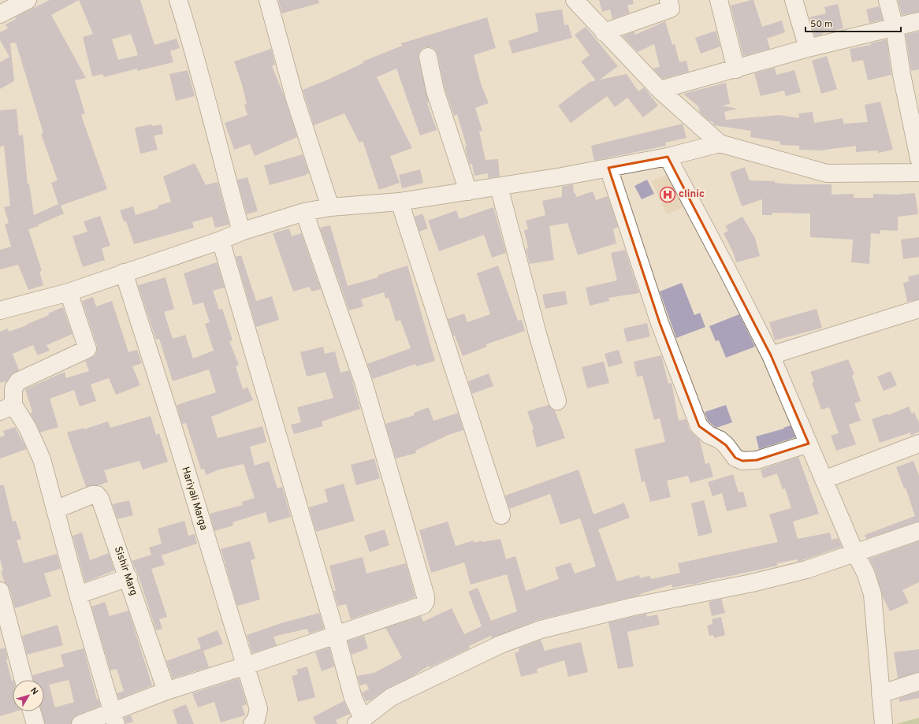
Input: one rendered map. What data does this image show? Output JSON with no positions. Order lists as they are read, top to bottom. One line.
{"streets":{"street":["Hariyali Marga","Sishir Marg"]},"places":{"hospital":["clinic"]},"scale_bar":"50 m","north":"top right"}
